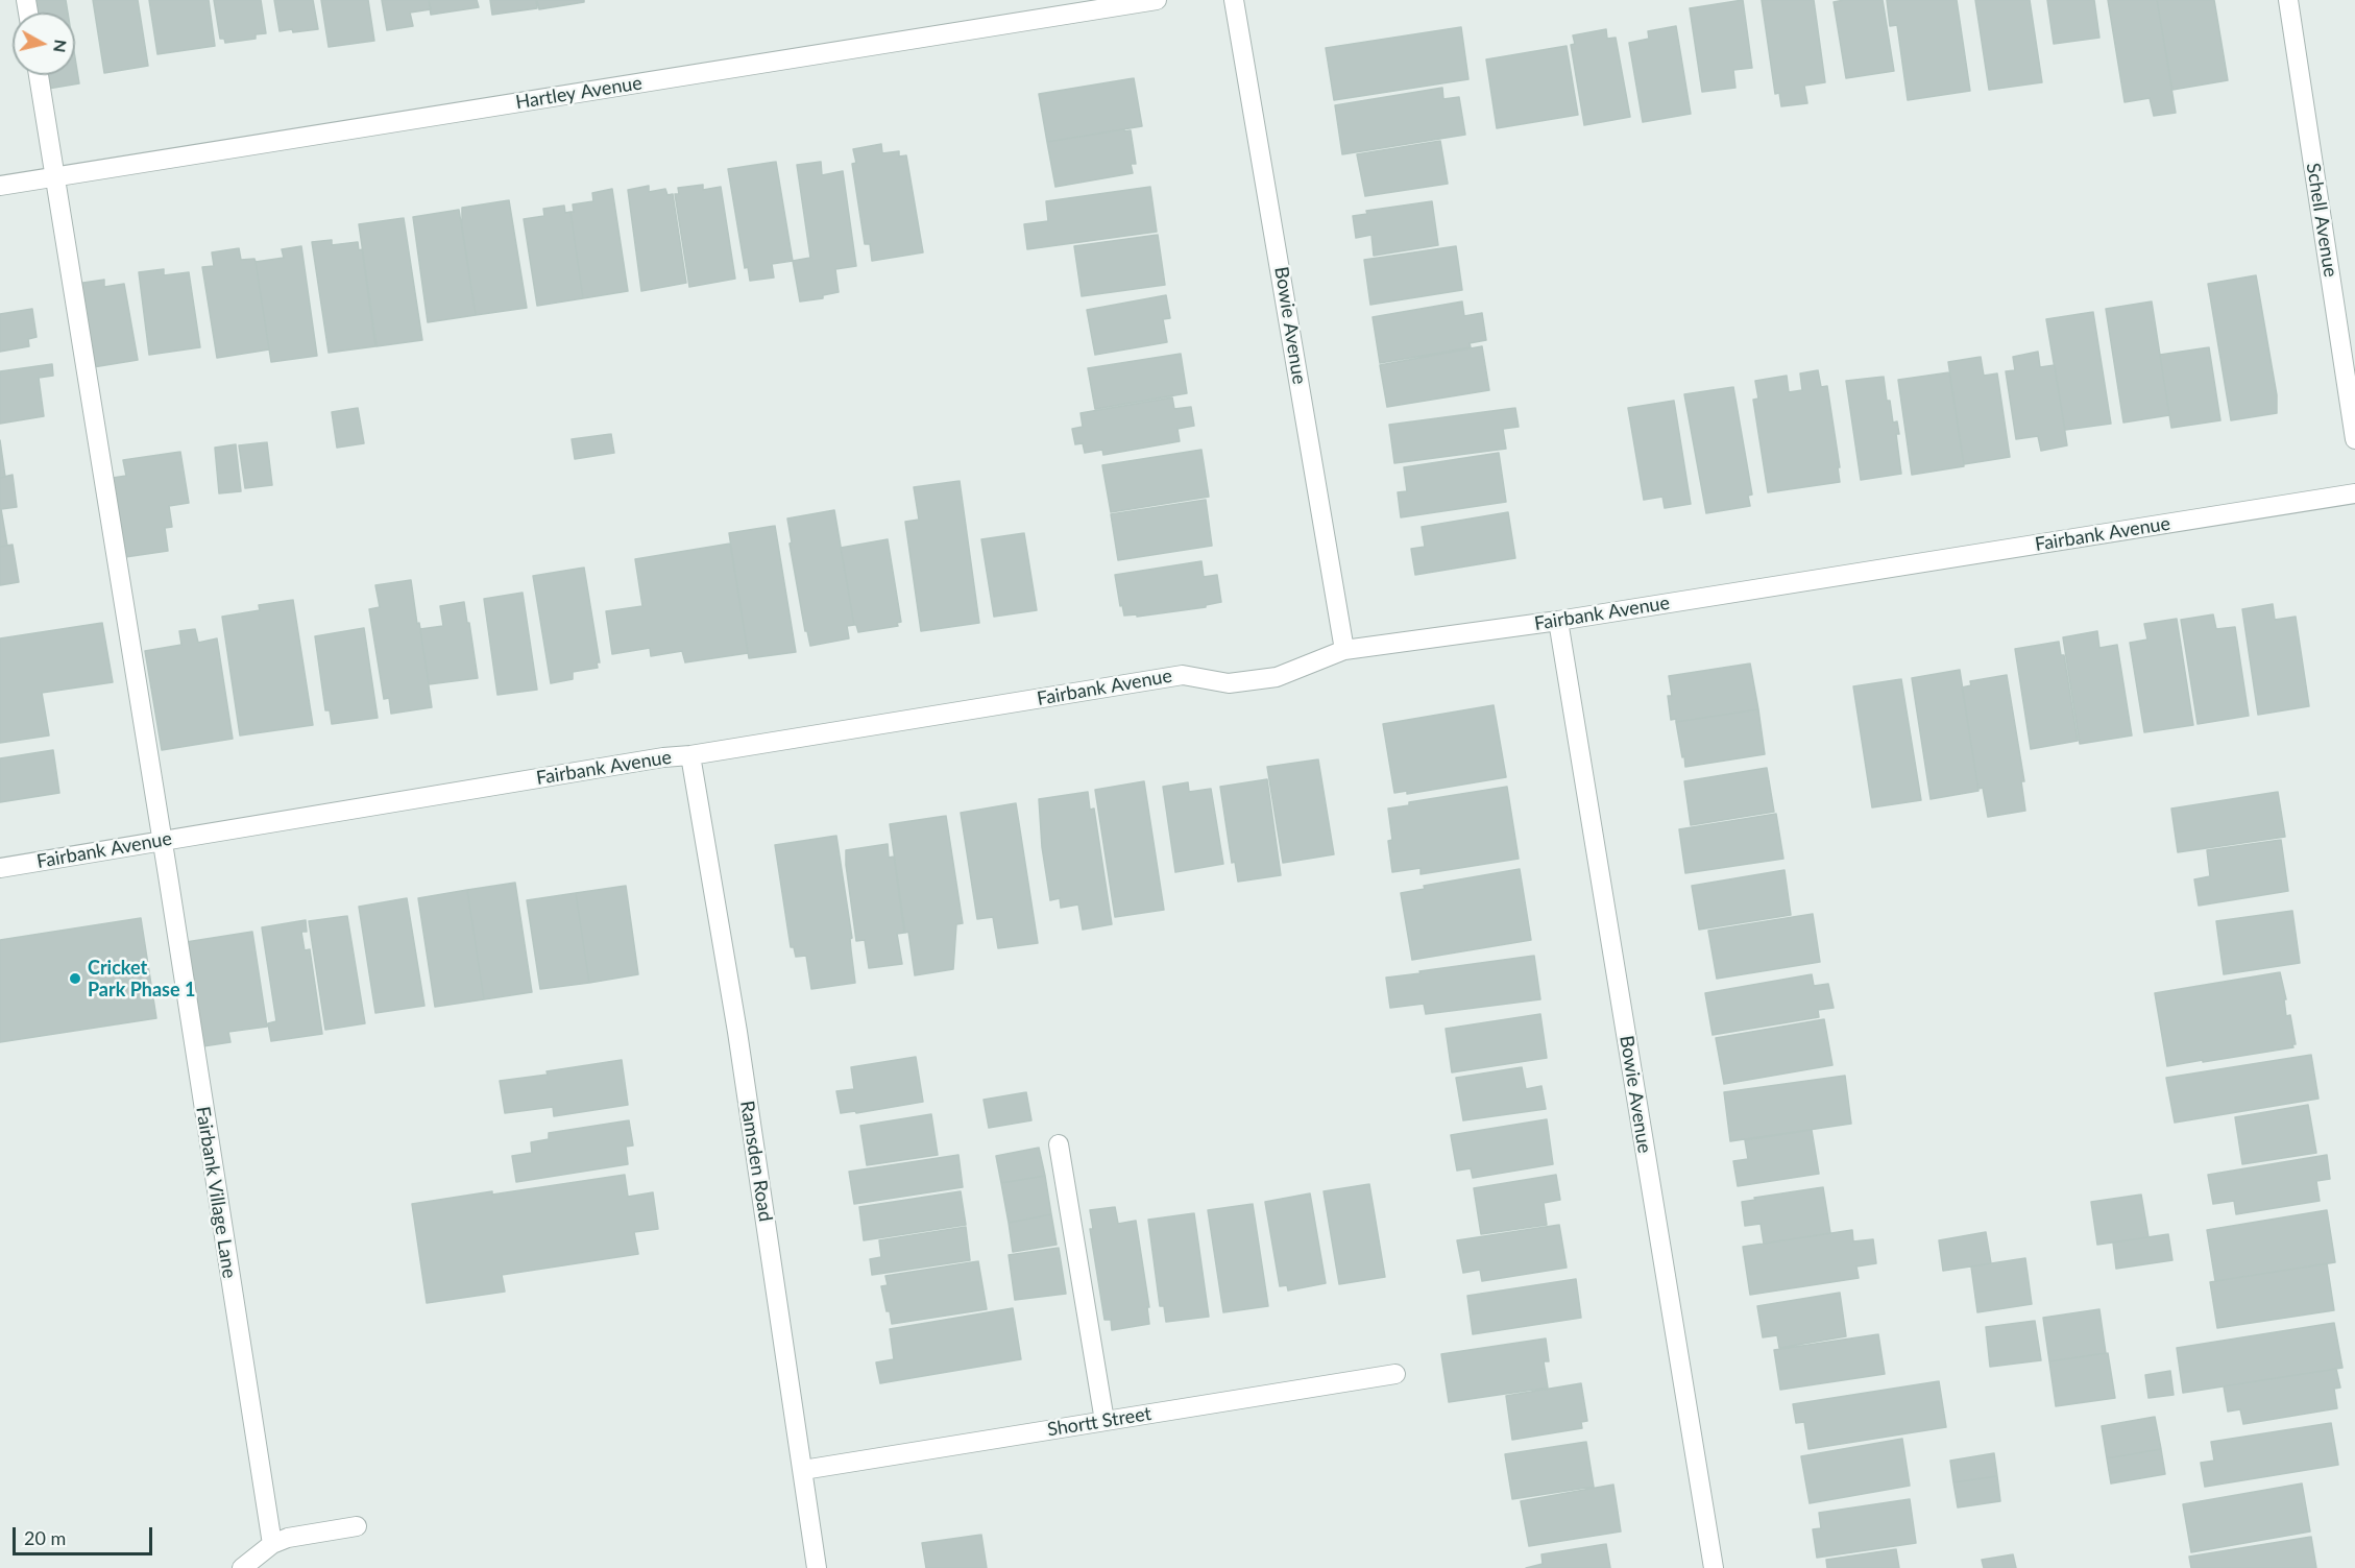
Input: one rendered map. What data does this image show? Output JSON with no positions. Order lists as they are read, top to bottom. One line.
{"streets":{"street":["Hartley Avenue","Schell Avenue","Bowie Avenue","Fairbank Avenue","Ramsden Road","Fairbank Village Lane","Shortt Street"]},"crossings":[["Hartley Avenue","Fairbank Village Lane"],["Bowie Avenue","Fairbank Avenue"],["Fairbank Avenue","Ramsden Road"],["Fairbank Avenue","Fairbank Village Lane"],["Ramsden Road","Shortt Street"]],"places":["Cricket Park Phase 1"],"scale_bar":"20 m","north":"right"}
